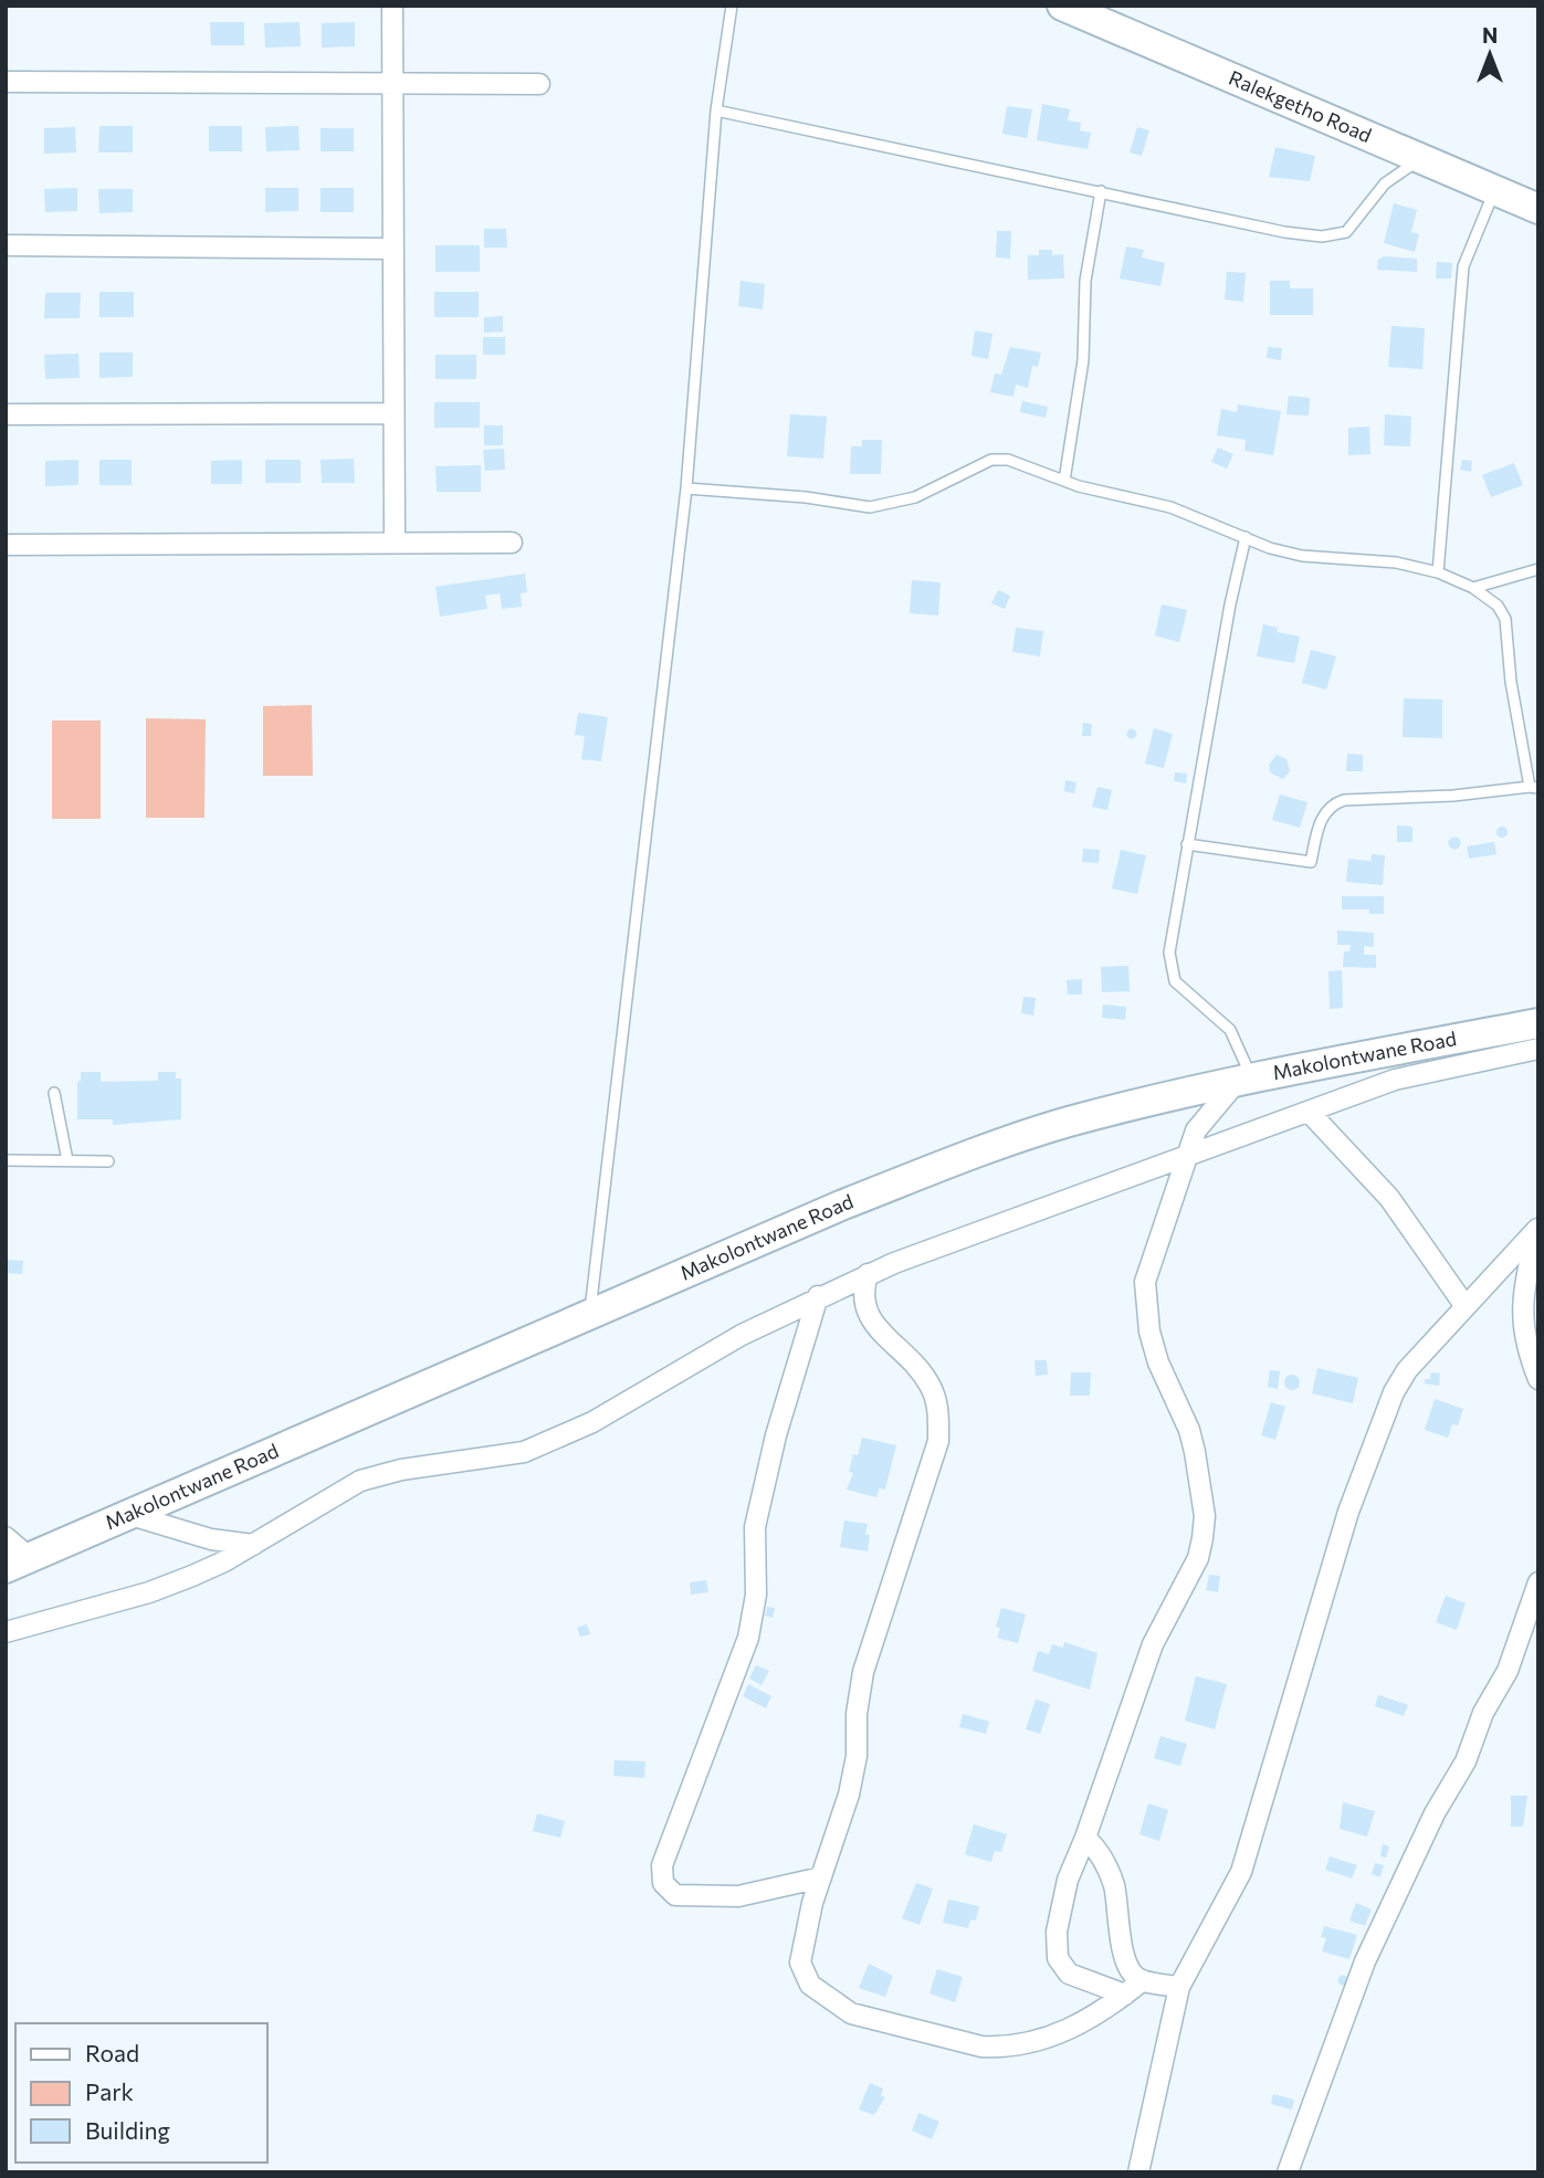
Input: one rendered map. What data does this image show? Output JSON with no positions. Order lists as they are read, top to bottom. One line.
{"streets":{"main road":["Ralekgetho Road","Makolontwane Road"]},"legend":["Road","Park","Building"],"north":"top"}
